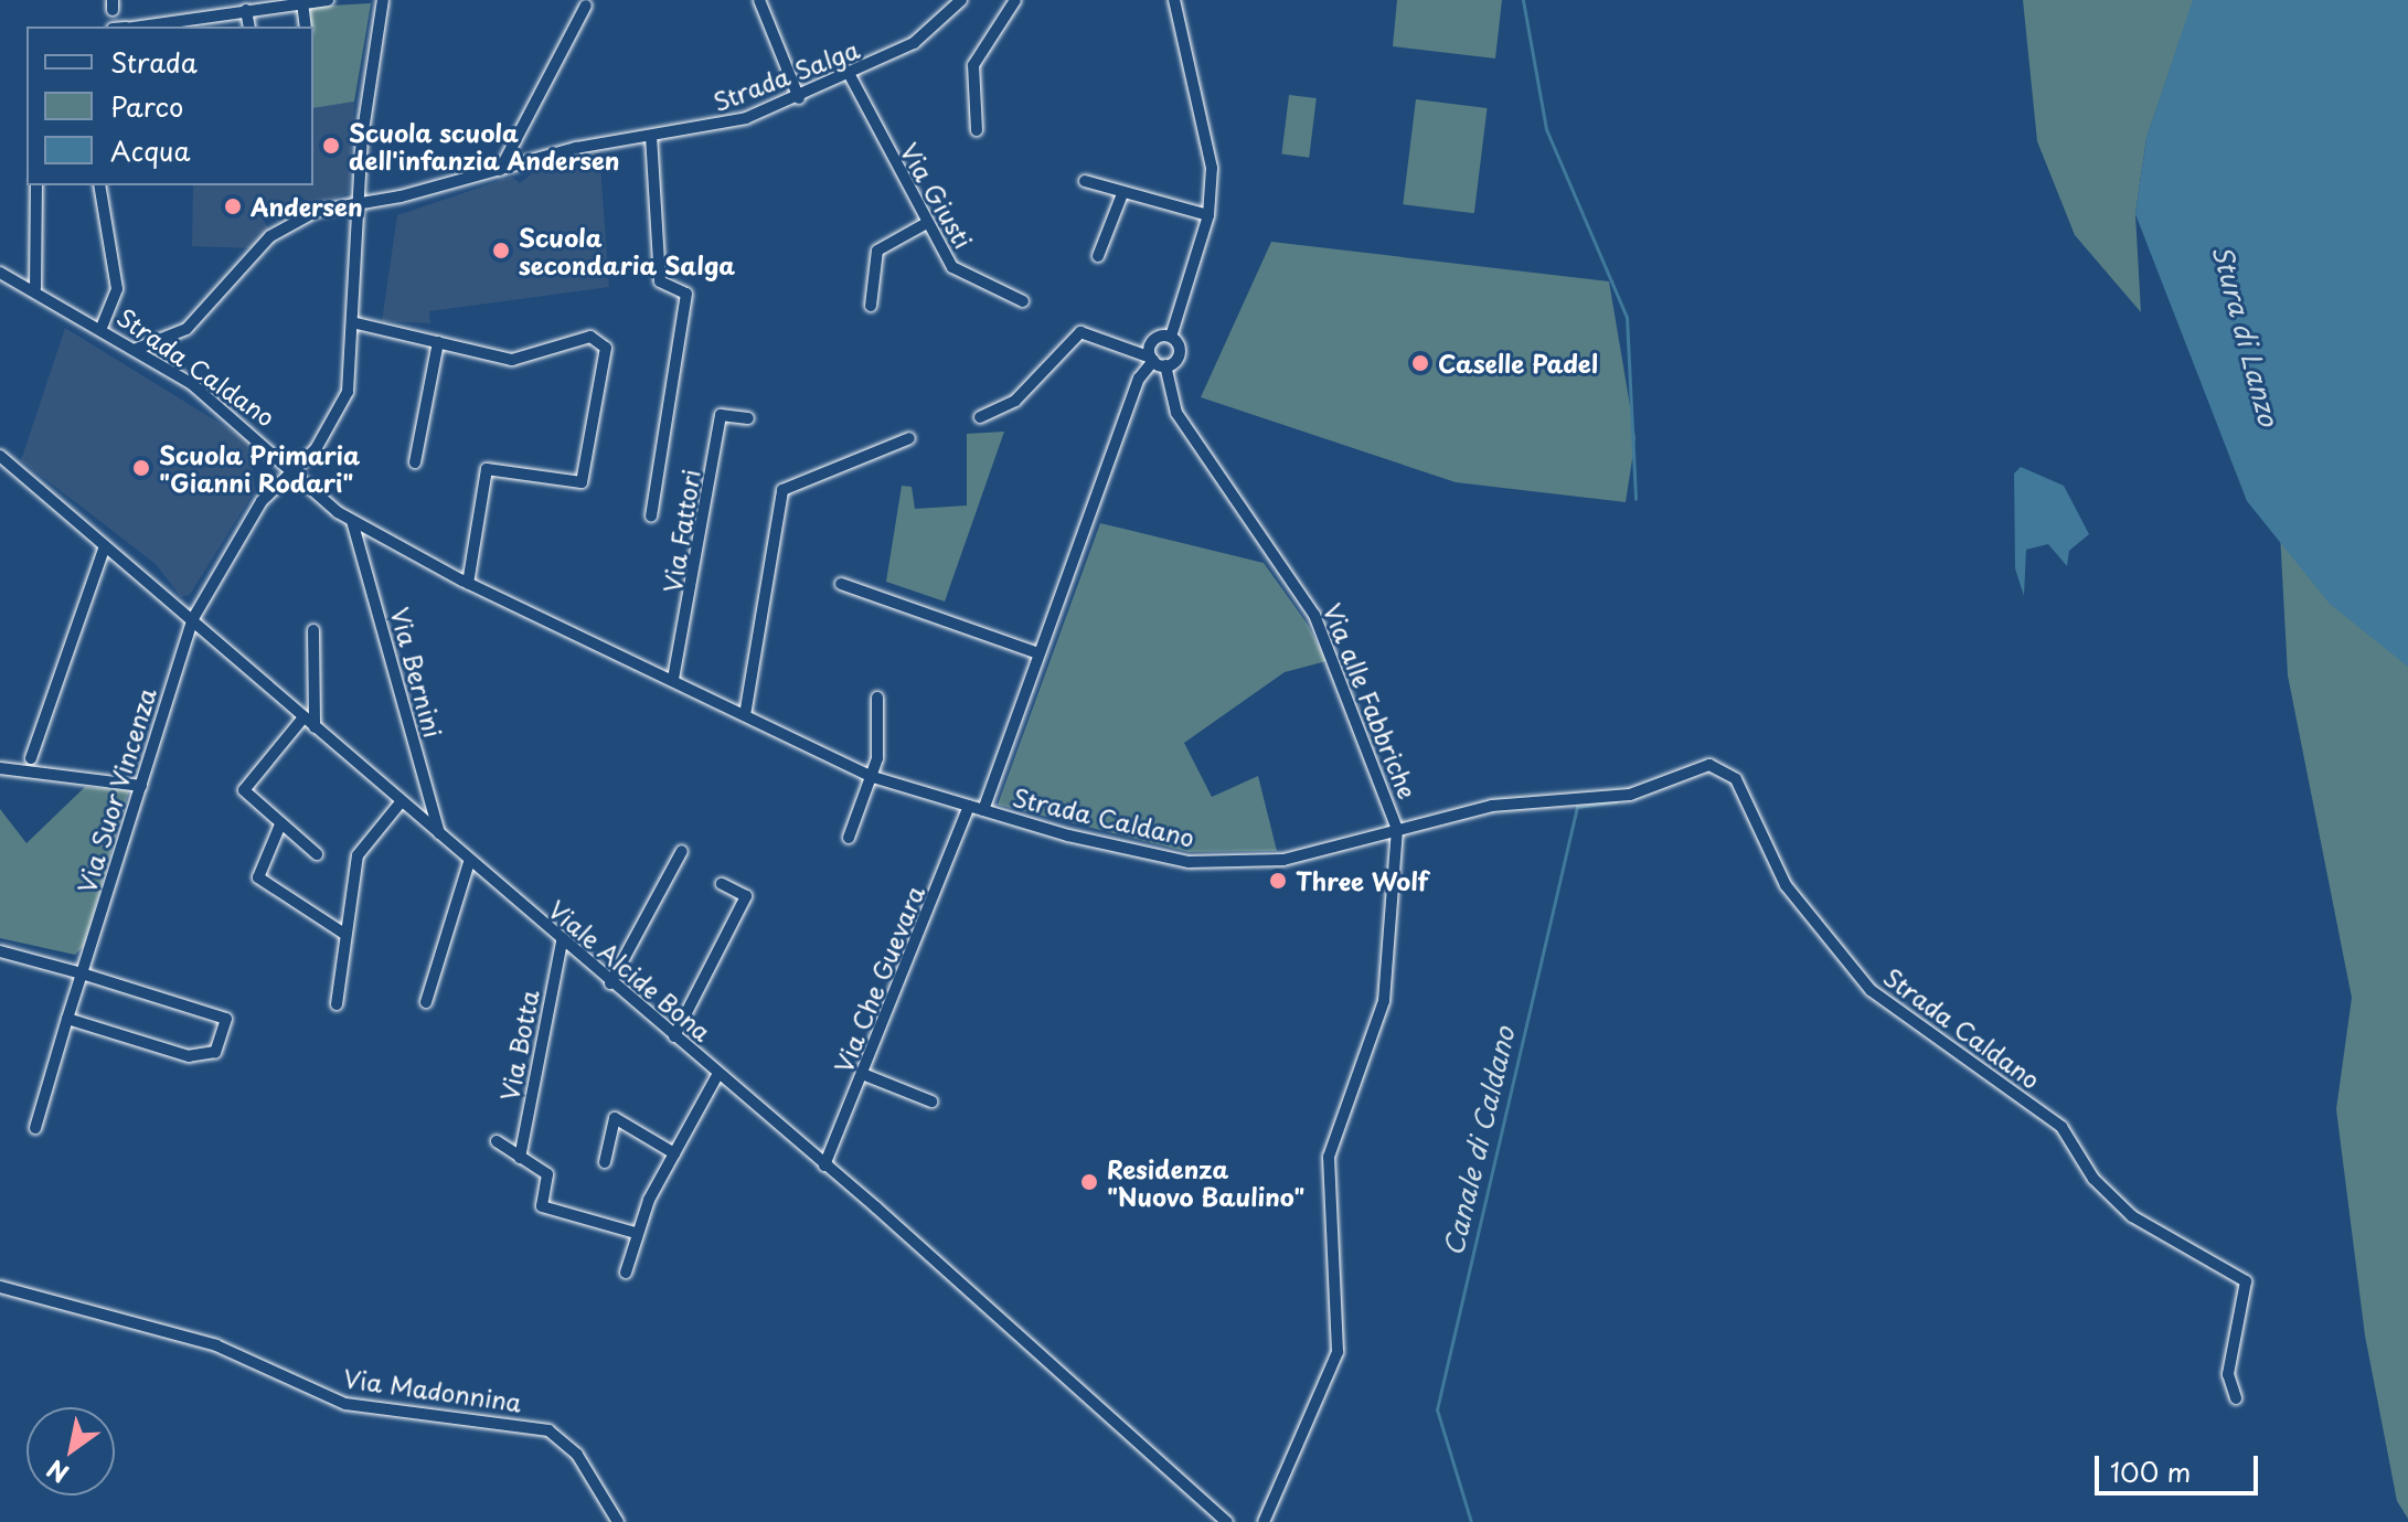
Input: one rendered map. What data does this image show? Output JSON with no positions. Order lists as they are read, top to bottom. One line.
{"streets":{"street":["Strada Salga","Via Giusti","Strada Caldano","Via Fattori","Via Bernini","Via alle Fabbriche","Via Suor Vincenza","Viale Alcide Bona","Via Che Guevara","Via Botta","Via Madonnina"]},"crossings":[["Strada Salga","Via Giusti"],["Strada Salga","Strada Caldano"],["Strada Salga","Via Suor Vincenza"],["Strada Caldano","Via Fattori"],["Strada Caldano","Via Bernini"],["Strada Caldano","Via alle Fabbriche"],["Strada Caldano","Via Suor Vincenza"],["Strada Caldano","Via Che Guevara"],["Via Bernini","Viale Alcide Bona"],["Via Suor Vincenza","Viale Alcide Bona"],["Viale Alcide Bona","Via Che Guevara"],["Viale Alcide Bona","Via Botta"]],"water":["Stura di Lanzo","Canale di Caldano"],"places":["Scuola scuola dell'infanzia Andersen","Andersen","Scuola secondaria Salga","Caselle Padel","Scuola Primaria \"Gianni Rodari\"","Three Wolf","Residenza \"Nuovo Baulino\""],"legend":["Strada","Parco","Acqua"],"scale_bar":"100 m","north":"bottom left"}
